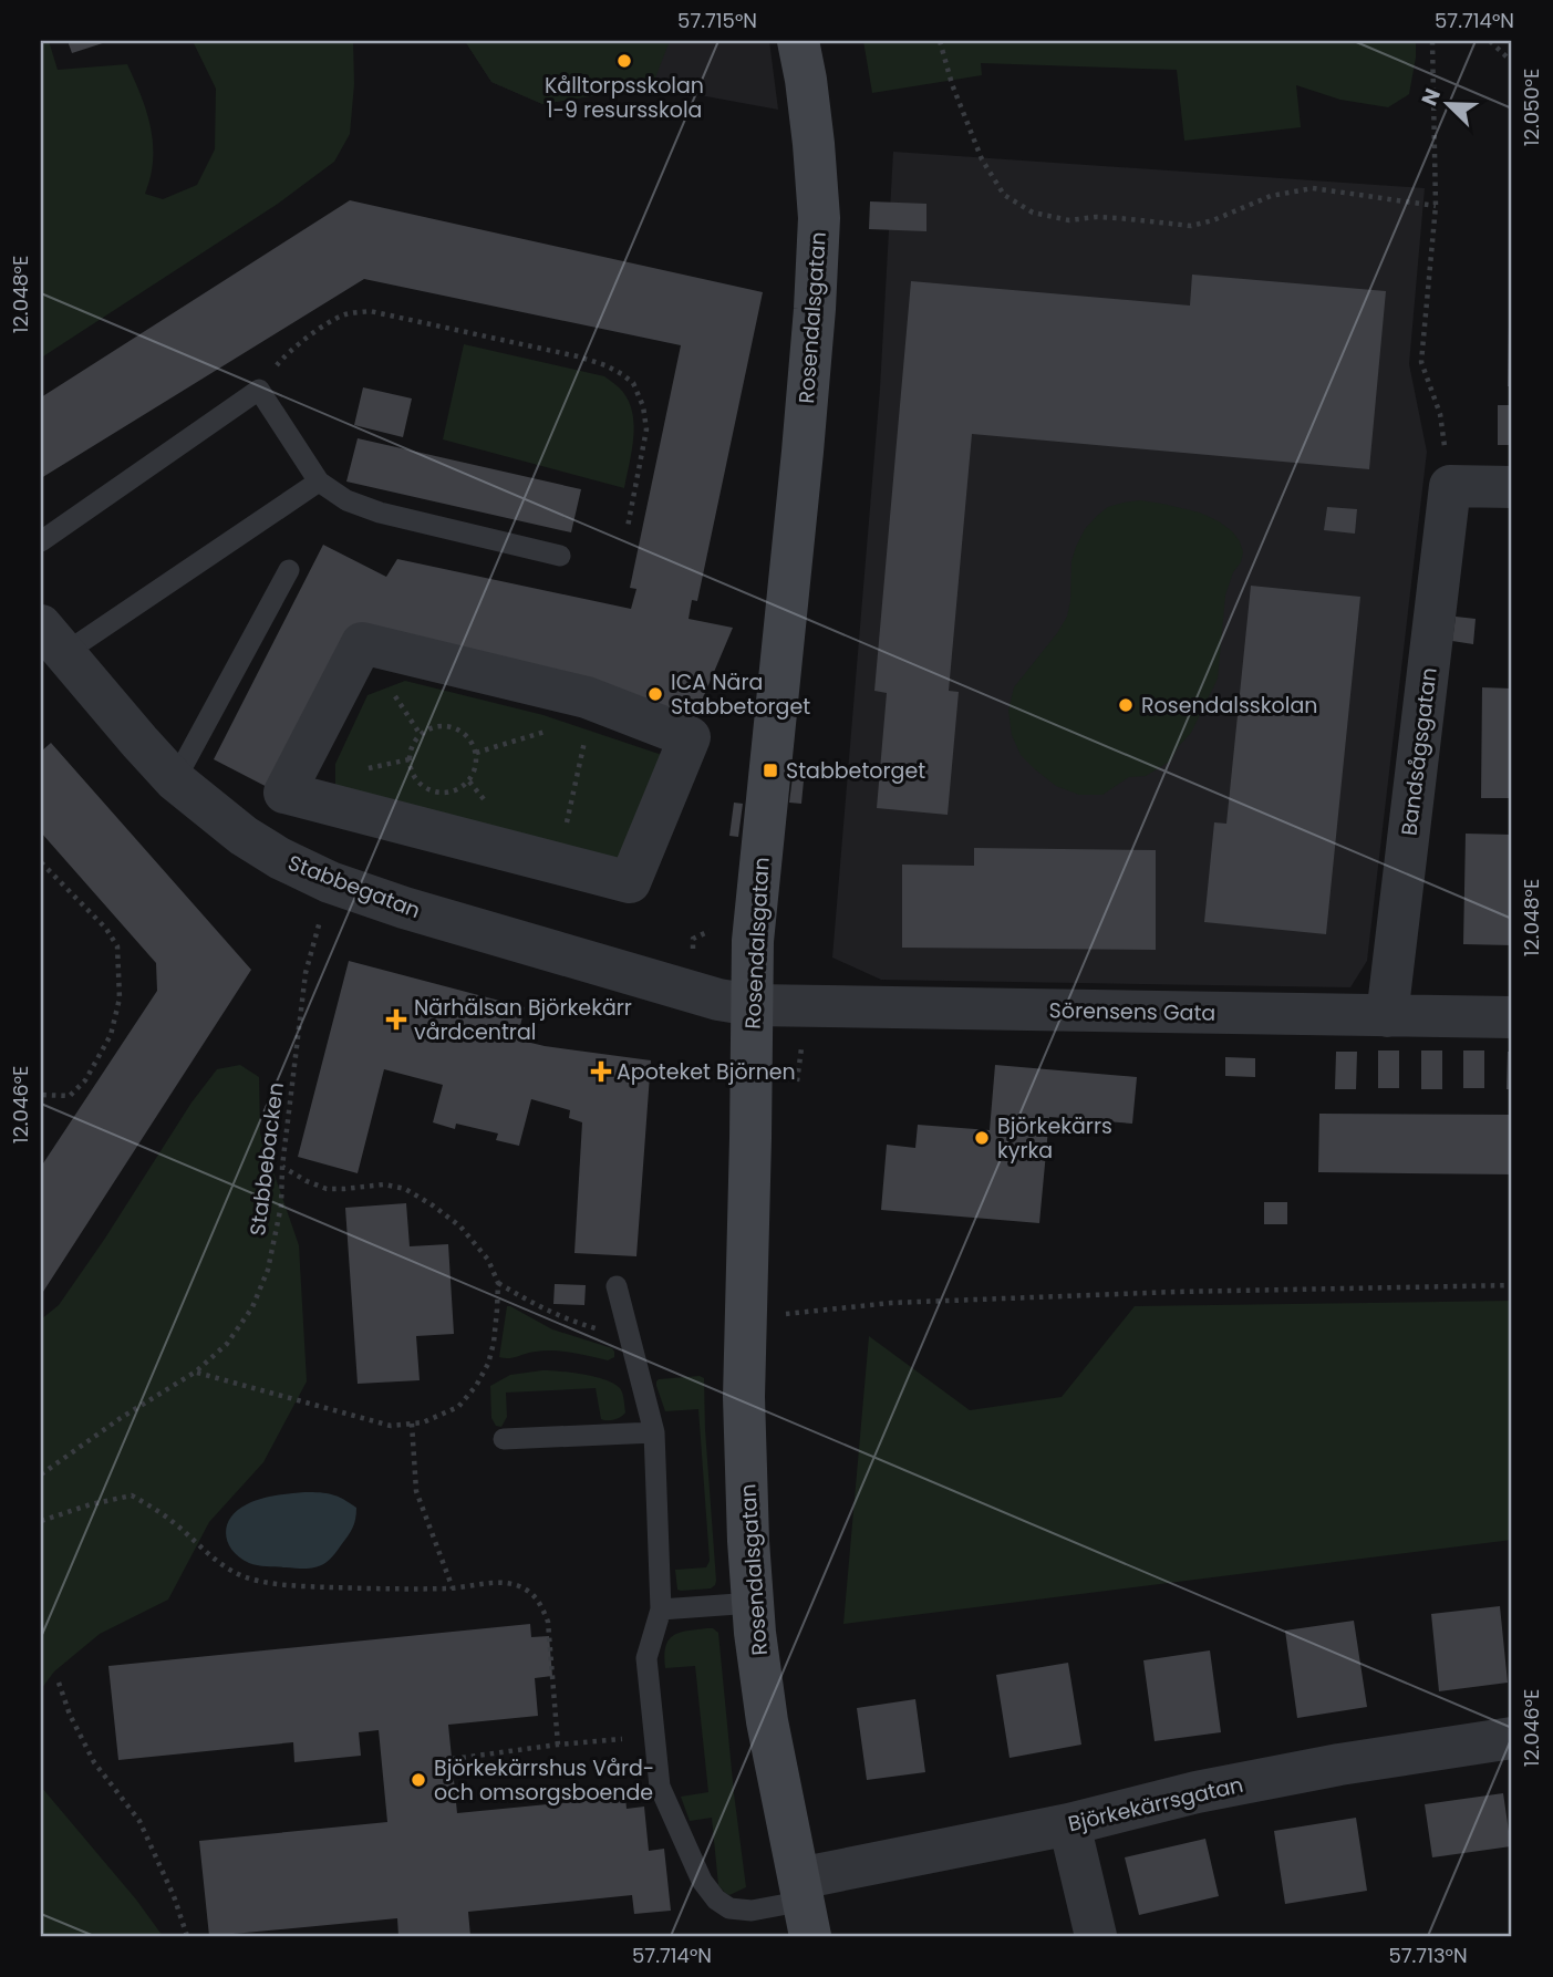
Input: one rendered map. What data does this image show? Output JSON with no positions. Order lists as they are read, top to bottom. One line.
{"streets":{"street":["Rosendalsgatan","Bandsågsgatan","Stabbegatan","Sörensens Gata","Björkekärrsgatan"],"path":["Stabbebacken"]},"crossings":[["Rosendalsgatan","Stabbegatan"],["Rosendalsgatan","Sörensens Gata"],["Rosendalsgatan","Björkekärrsgatan"],["Bandsågsgatan","Sörensens Gata"],["Stabbegatan","Sörensens Gata"],["Stabbegatan","Stabbebacken"]],"places":{"other":["Kålltorpsskolan 1-9 resursskola","ICA Nära Stabbetorget","Rosendalsskolan","Björkekärrs kyrka","Björkekärrshus Vård- och omsorgsboende"],"transit":["Stabbetorget"],"health":["Närhälsan Björkekärr vårdcentral","Apoteket Björnen"]},"north":"top left","coordinates":["57.715°N","57.714°N","12.050°E","12.048°E","12.046°E","57.713°N"]}
